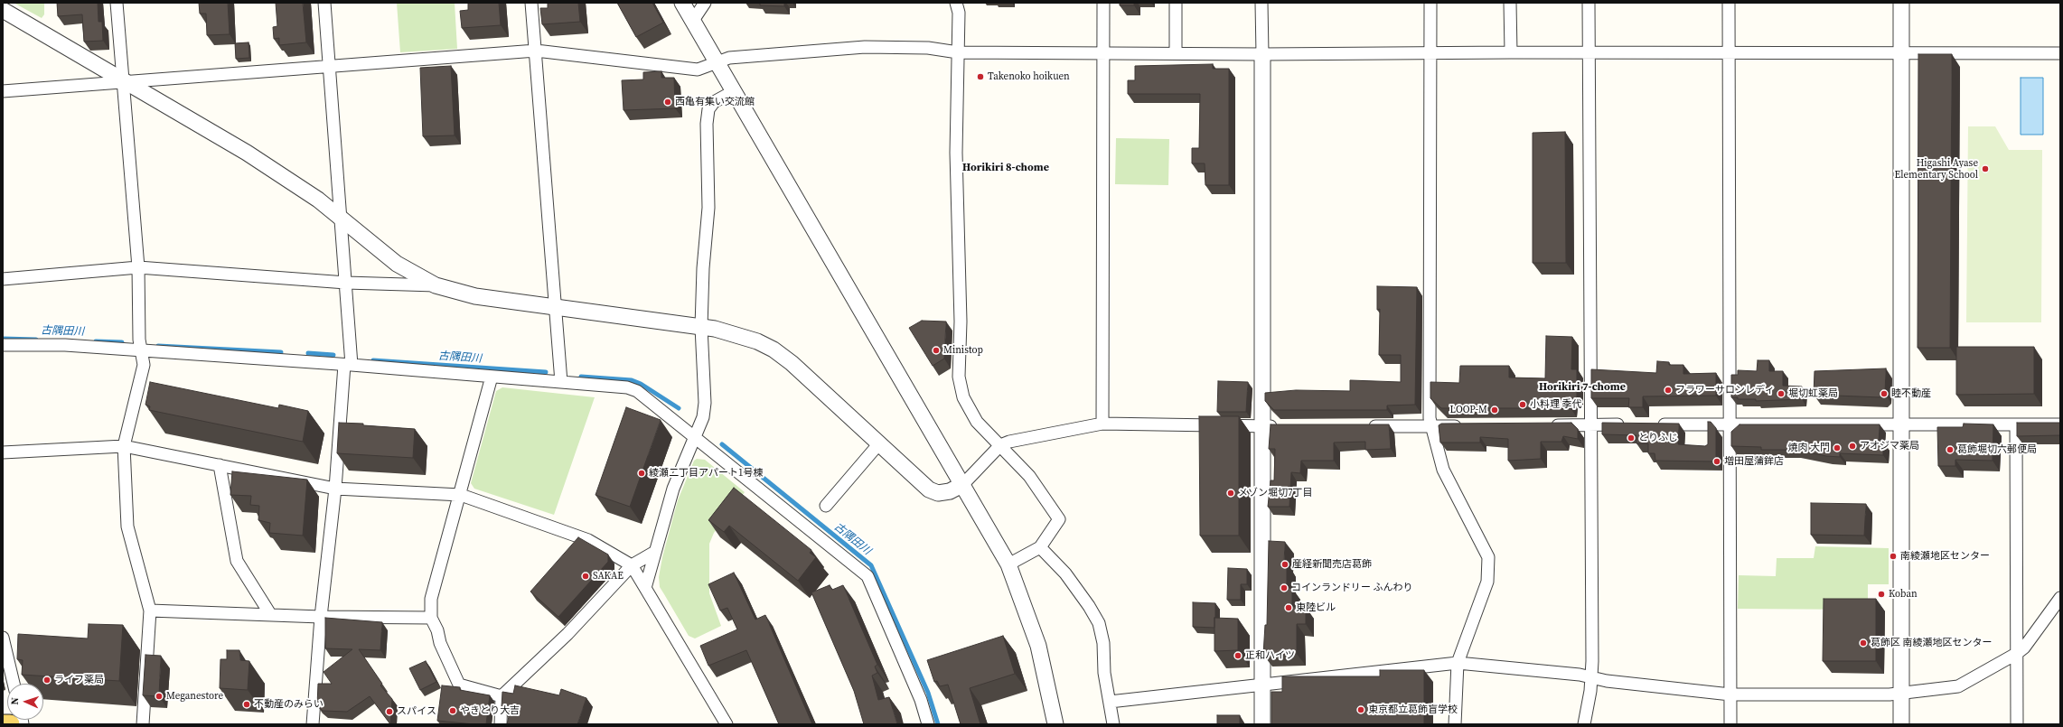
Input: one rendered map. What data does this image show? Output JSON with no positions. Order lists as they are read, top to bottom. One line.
{"districts":["Horikiri 8-chome","Horikiri 7-chome"],"water":["古隅田川"],"places":["Takenoko hoikuen","西亀有集い交流館","Higashi Ayase Elementary School","Ministop","フラワーサロンレディ","堀切虹薬局","睦不動産","小料理 季代","LOOP-M","とりふじ","アオジマ薬局","焼肉 大門","葛飾堀切六郵便局","増田屋蒲鉾店","綾瀬二丁目アパート1号棟","メゾン堀切7丁目","南綾瀬地区センター","産経新聞売店葛飾","SAKAE","コインランドリー ふんわり","Koban","東陸ビル","葛飾区 南綾瀬地区センター","正和ハイツ","ライフ薬局","Meganestore","不動産のみらい","東京都立葛飾盲学校","やきとり大吉","スパイス"],"north":"left"}
